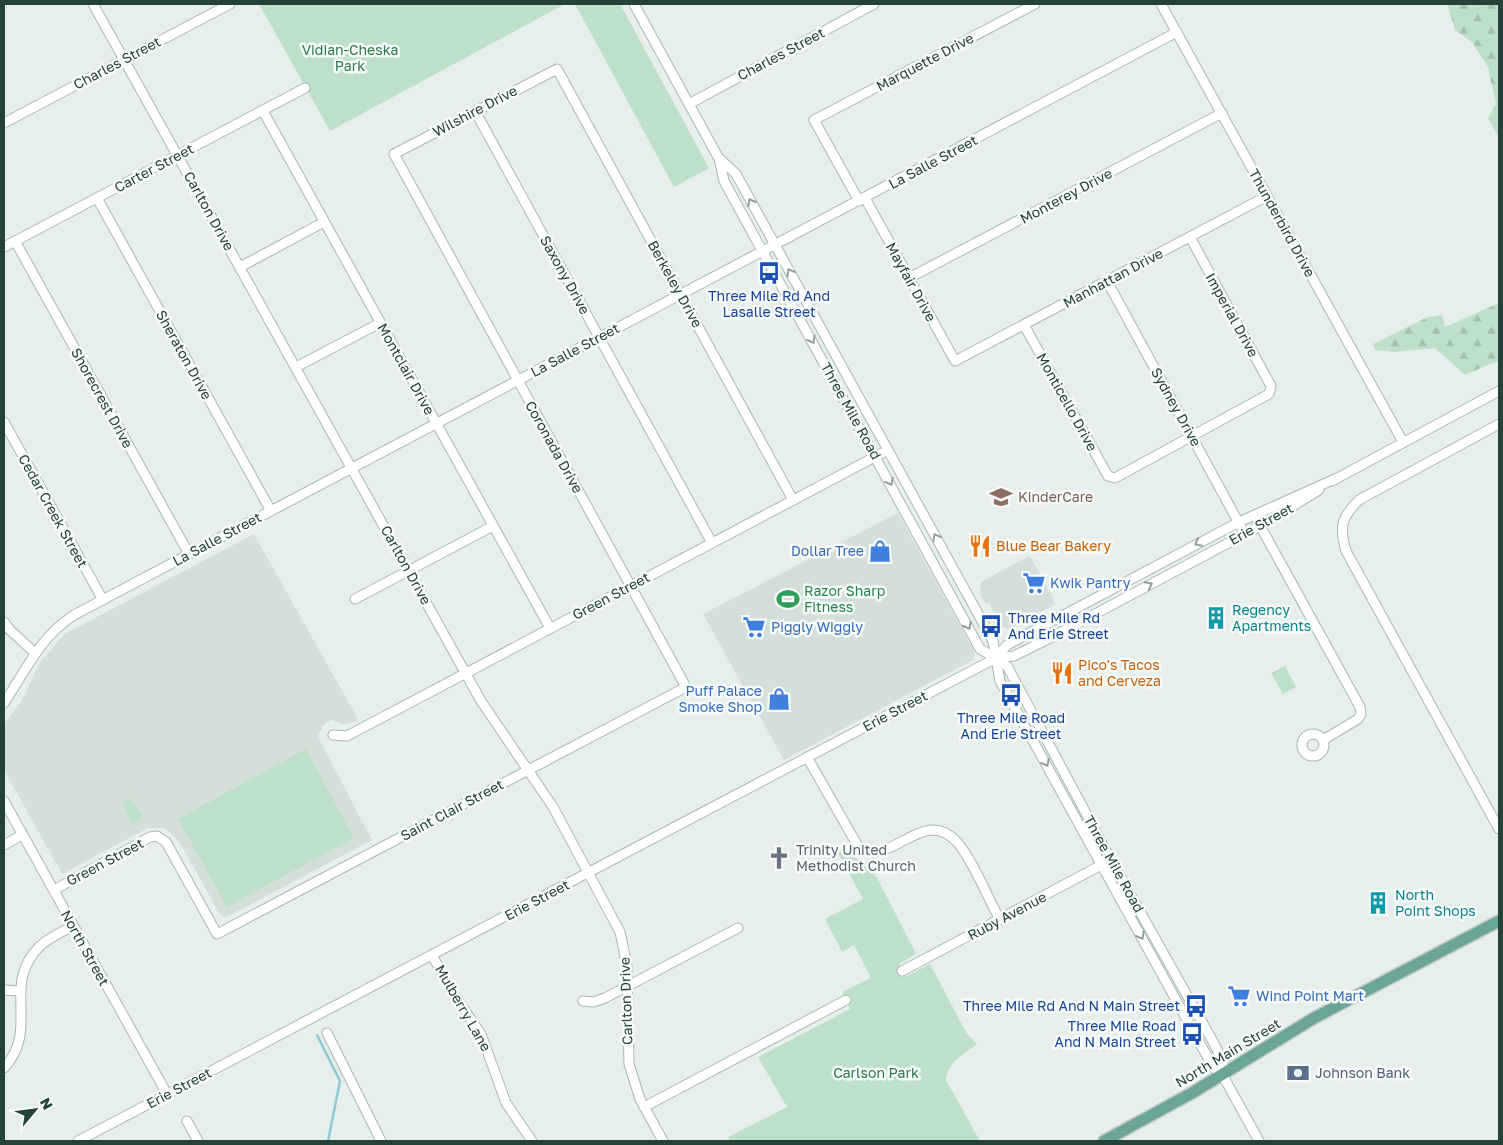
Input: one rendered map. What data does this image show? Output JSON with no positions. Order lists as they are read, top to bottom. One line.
{"streets":{"main road":["North Main Street"],"street":["Charles Street","Marquette Drive","Wilshire Drive","La Salle Street","Carter Street","Monterey Drive","Carlton Drive","Thunderbird Drive","Saxony Drive","Manhattan Drive","Mayfair Drive","Berkeley Drive","Imperial Drive","Sheraton Drive","Montclair Drive","Shorecrest Drive","Monticello Drive","Sydney Drive","Three Mile Road","Coronada Drive","Cedar Creek Street","Erie Street","Green Street","Saint Clair Street","Ruby Avenue","North Street","Mulberry Lane"]},"crossings":[["Charles Street","Carlton Drive"],["Charles Street","Three Mile Road"],["Marquette Drive","Mayfair Drive"],["Wilshire Drive","Saxony Drive"],["Wilshire Drive","Berkeley Drive"],["Wilshire Drive","Coronada Drive"],["La Salle Street","Carlton Drive"],["La Salle Street","Thunderbird Drive"],["La Salle Street","Saxony Drive"],["La Salle Street","Mayfair Drive"],["La Salle Street","Berkeley Drive"],["La Salle Street","Sheraton Drive"],["La Salle Street","Montclair Drive"],["La Salle Street","Shorecrest Drive"],["La Salle Street","Three Mile Road"],["La Salle Street","Coronada Drive"],["La Salle Street","Cedar Creek Street"],["Carter Street","Carlton Drive"],["Carter Street","Sheraton Drive"],["Carter Street","Montclair Drive"],["Carter Street","Shorecrest Drive"],["Monterey Drive","Thunderbird Drive"],["Monterey Drive","Mayfair Drive"],["Carlton Drive","Erie Street"],["Carlton Drive","Green Street"],["Carlton Drive","Saint Clair Street"],["Thunderbird Drive","Manhattan Drive"],["Thunderbird Drive","Erie Street"],["Saxony Drive","Green Street"],["Manhattan Drive","Mayfair Drive"],["Manhattan Drive","Imperial Drive"],["Manhattan Drive","Monticello Drive"],["Manhattan Drive","Sydney Drive"],["Berkeley Drive","Green Street"],["Imperial Drive","Monticello Drive"],["Imperial Drive","Sydney Drive"],["Montclair Drive","Green Street"],["Monticello Drive","Sydney Drive"],["Sydney Drive","Erie Street"],["Three Mile Road","Erie Street"],["Three Mile Road","Green Street"],["Three Mile Road","Ruby Avenue"],["Three Mile Road","North Main Street"],["Coronada Drive","Green Street"],["Coronada Drive","Saint Clair Street"],["Erie Street","North Street"],["Erie Street","Mulberry Lane"],["Green Street","Saint Clair Street"],["Green Street","North Street"]],"parks":["Vidian-Cheska Park","Carlson Park"],"places":{"bus stop":["Three Mile Rd And Lasalle Street","Three Mile Rd And Erie Street","Three Mile Road And Erie Street","Three Mile Rd And N Main Street","Three Mile Road And N Main Street"],"school or university":["KinderCare"],"restaurant":["Blue Bear Bakery","Pico's Tacos and Cerveza"],"shop":["Dollar Tree","Puff Palace Smoke Shop"],"supermarket":["Kwik Pantry","Piggly Wiggly","Wind Point Mart"],"sports":["Razor Sharp Fitness"],"building":["Regency Apartments","North Point Shops"],"church":["Trinity United Methodist Church"],"bank":["Johnson Bank"]},"north":"top right"}
